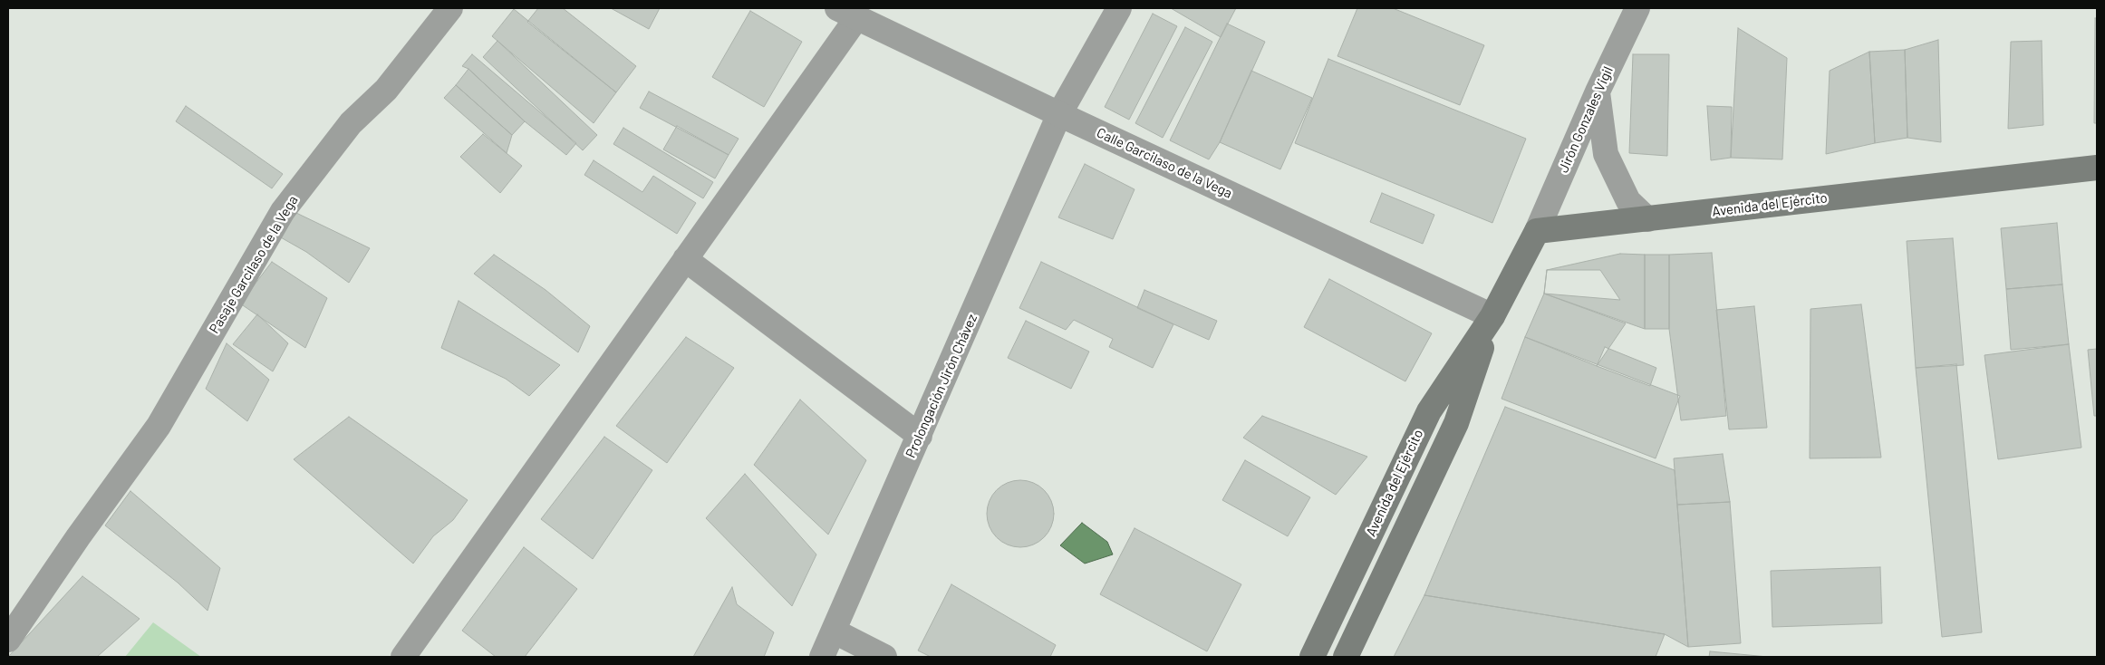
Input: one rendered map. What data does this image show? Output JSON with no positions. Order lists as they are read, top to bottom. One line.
{"streets":{"main road":["Avenida del Ejército"],"street":["Jirón Gonzales Vigil","Calle Garcilaso de la Vega","Pasaje Garcilaso de la Vega","Prolongación Jirón Chávez"]},"crossings":[["Jirón Gonzales Vigil","Avenida del Ejército"],["Calle Garcilaso de la Vega","Avenida del Ejército"],["Calle Garcilaso de la Vega","Prolongación Jirón Chávez"]]}
